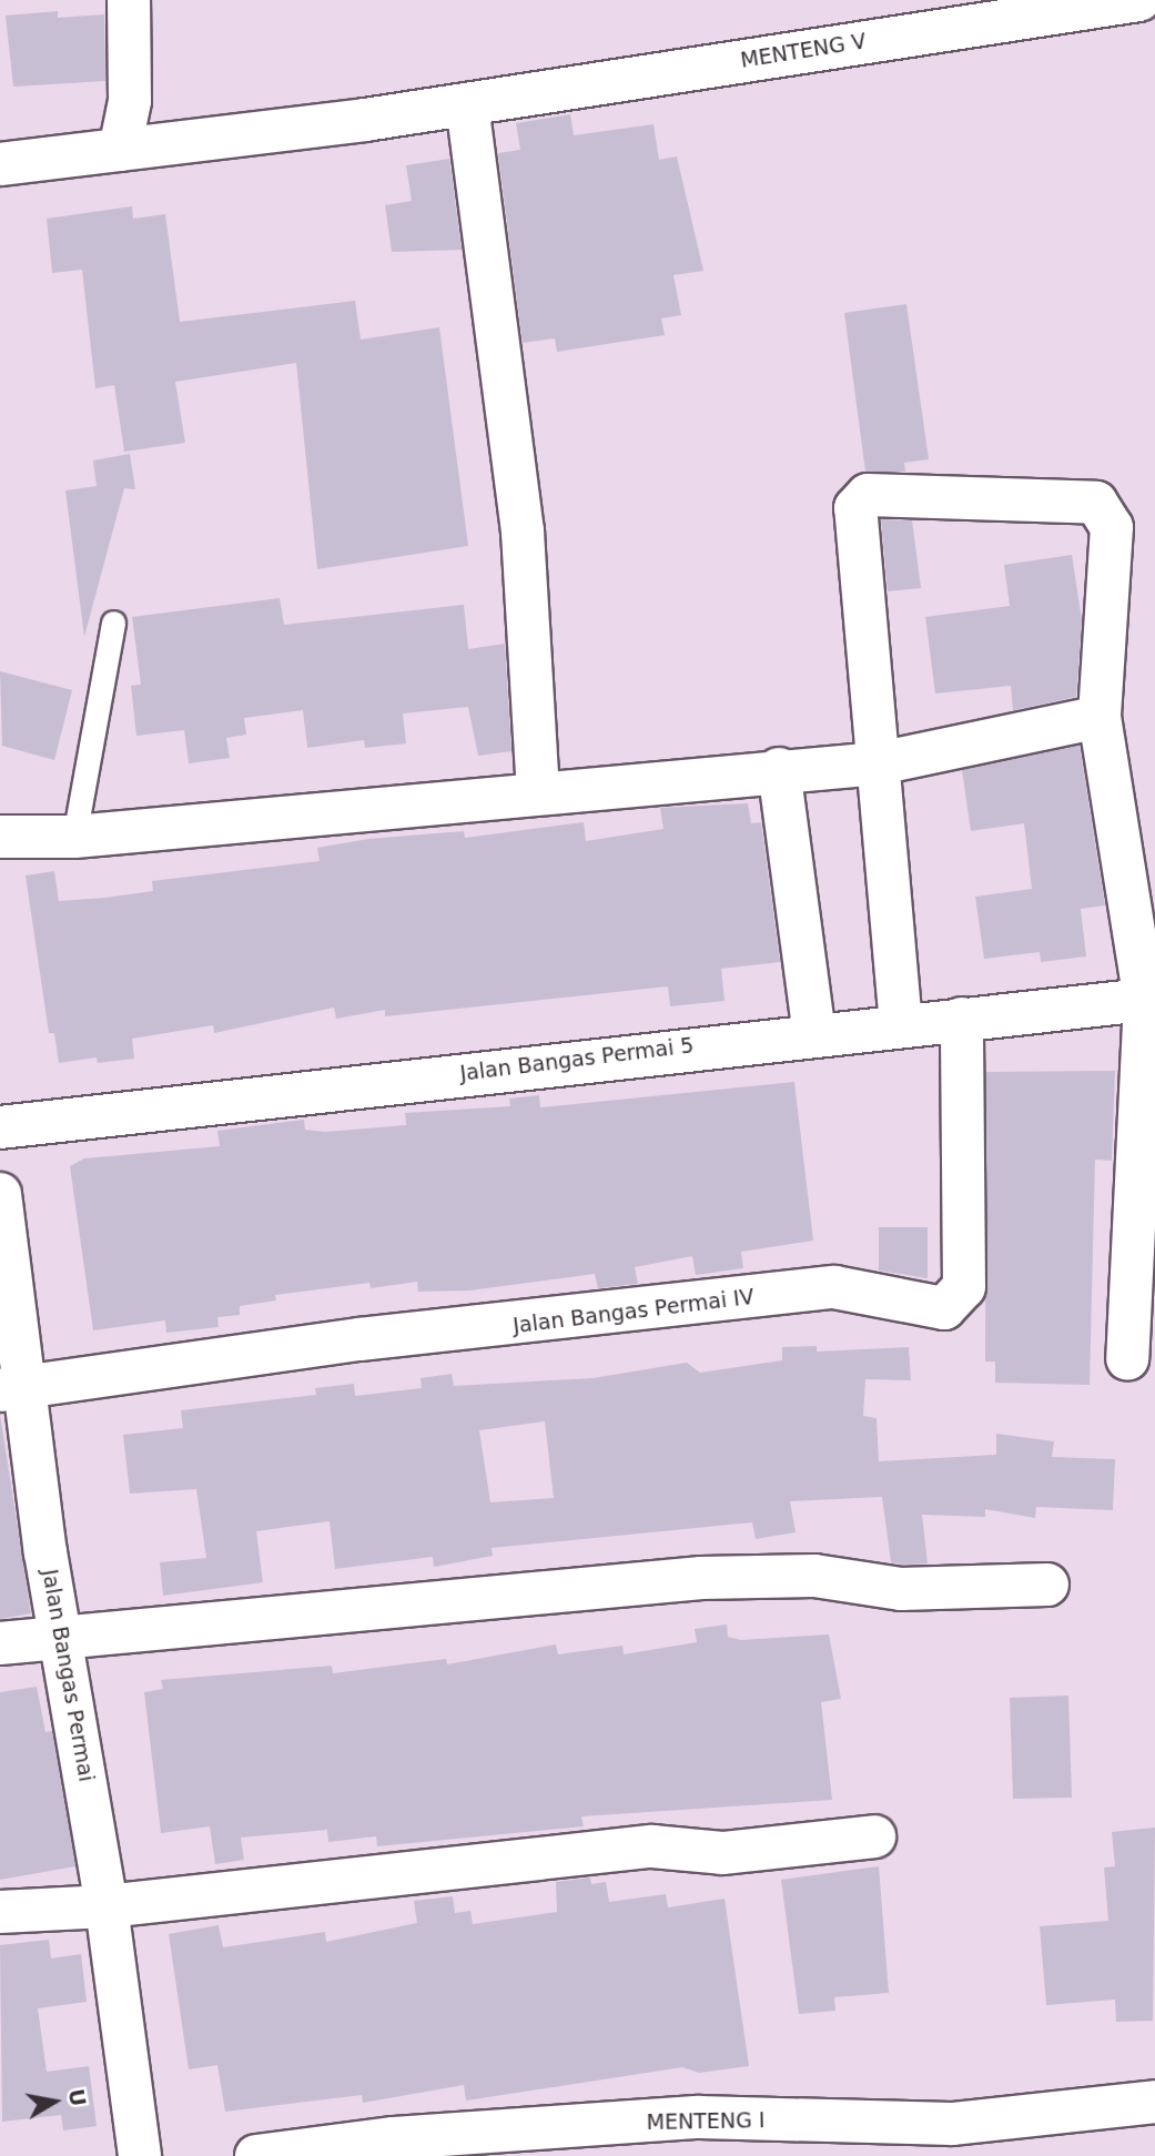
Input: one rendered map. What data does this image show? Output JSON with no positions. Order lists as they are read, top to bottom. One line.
{"streets":{"street":["MENTENG V","Jalan Bangas Permai 5","Jalan Bangas Permai IV","Jalan Bangas Permai","MENTENG I"]},"crossings":[["Jalan Bangas Permai 5","Jalan Bangas Permai IV"],["Jalan Bangas Permai IV","Jalan Bangas Permai"]],"north":"right"}
